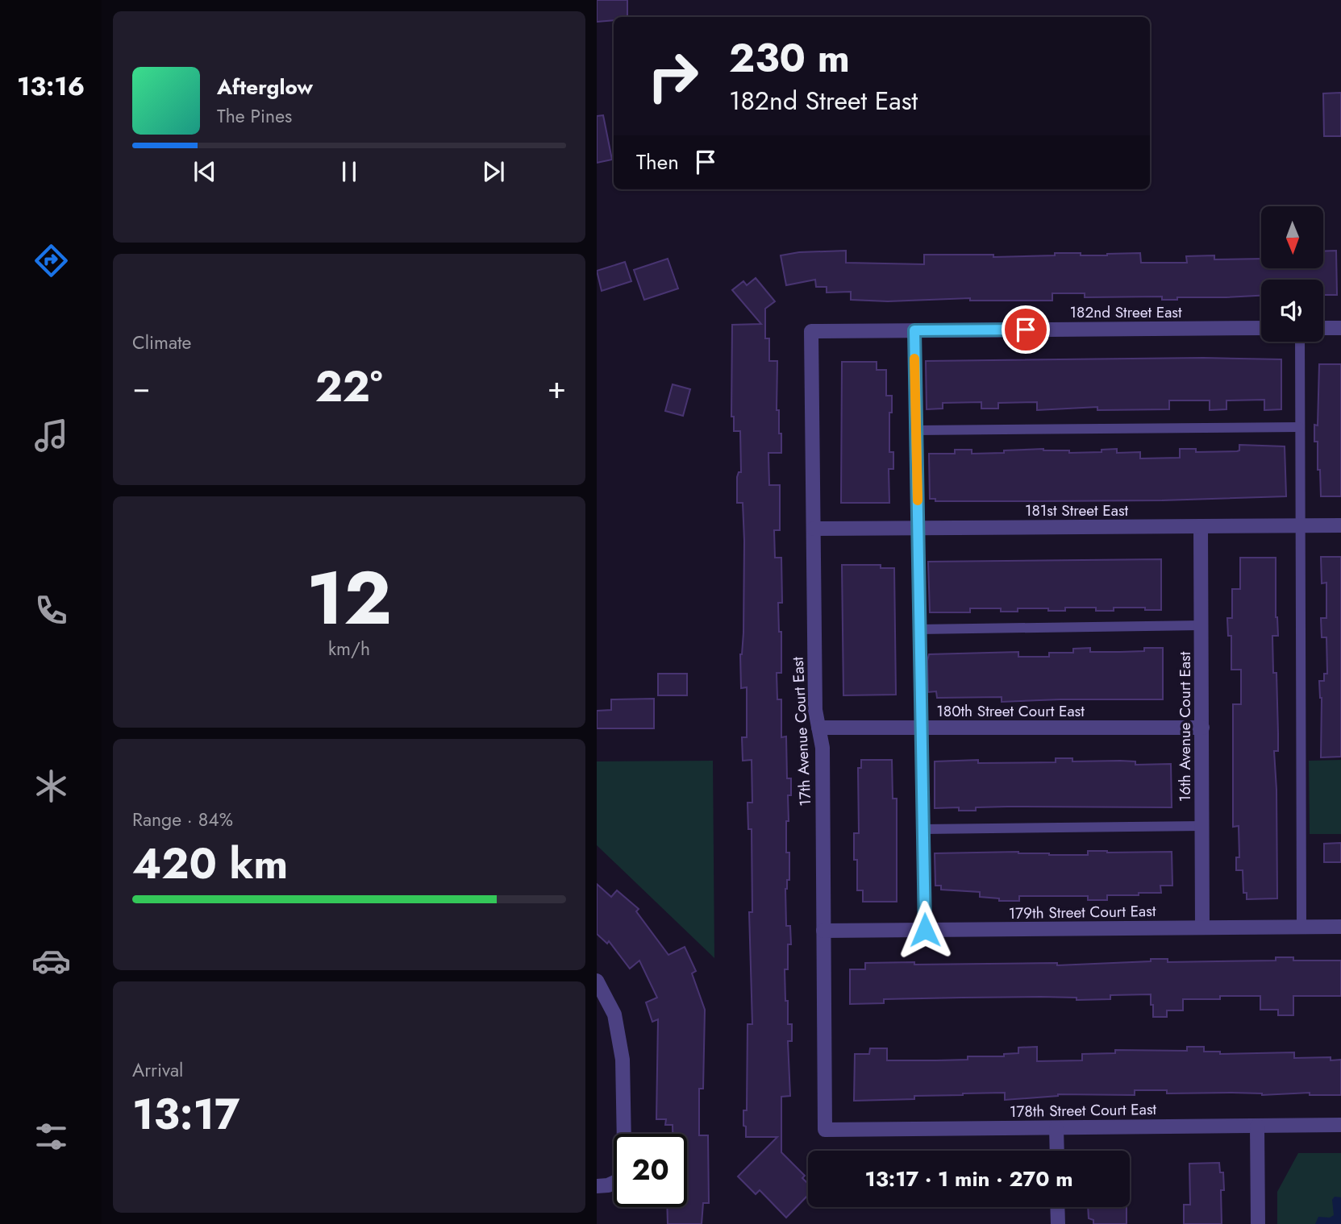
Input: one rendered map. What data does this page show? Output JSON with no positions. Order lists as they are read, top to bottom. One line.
{"streets":{"street":["182nd Street East","181st Street East","180th Street Court East","16th Avenue Court East","17th Avenue Court East","179th Street Court East","178th Street Court East"]},"crossings":[["182nd Street East","17th Avenue Court East"],["181st Street East","16th Avenue Court East"],["181st Street East","17th Avenue Court East"],["180th Street Court East","16th Avenue Court East"],["180th Street Court East","17th Avenue Court East"],["16th Avenue Court East","179th Street Court East"],["17th Avenue Court East","179th Street Court East"],["17th Avenue Court East","178th Street Court East"]],"north":"bottom","page":{"tabs":"13:16","turn":["230 m","182nd Street East"],"song":["Afterglow","The Pines"],"then":"Then","tile":["Climate",["12","km/h"],["Range · 84%","420 km"],["Arrival","13:17"]],"heat":["−","22°","+"],"limit":"20","trip":"13:17 · 1 min · 270 m"}}
